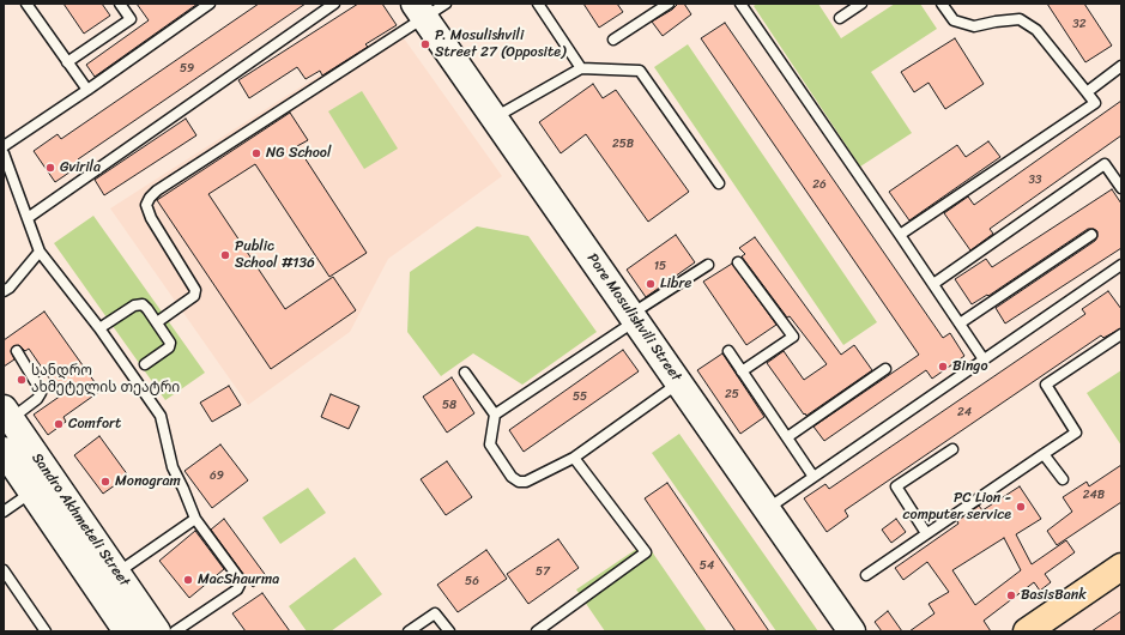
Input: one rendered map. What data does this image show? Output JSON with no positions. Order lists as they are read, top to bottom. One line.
{"streets":{"street":["Pore Mosulishvili Street","Sandro Akhmeteli Street"]},"places":["P. Mosulishvili Street 27 (Opposite)","NG School","Gvirila","Public School #136","Libre","Bingo","სანდრო ახმეტელის თეატრი","Comfort","Monogram","PC Lion - computer service","MacShaurma","BasisBank"],"house_numbers":["32","59","25B","33","26","15","25","55","58","24","69","24B","54","57","56"]}
